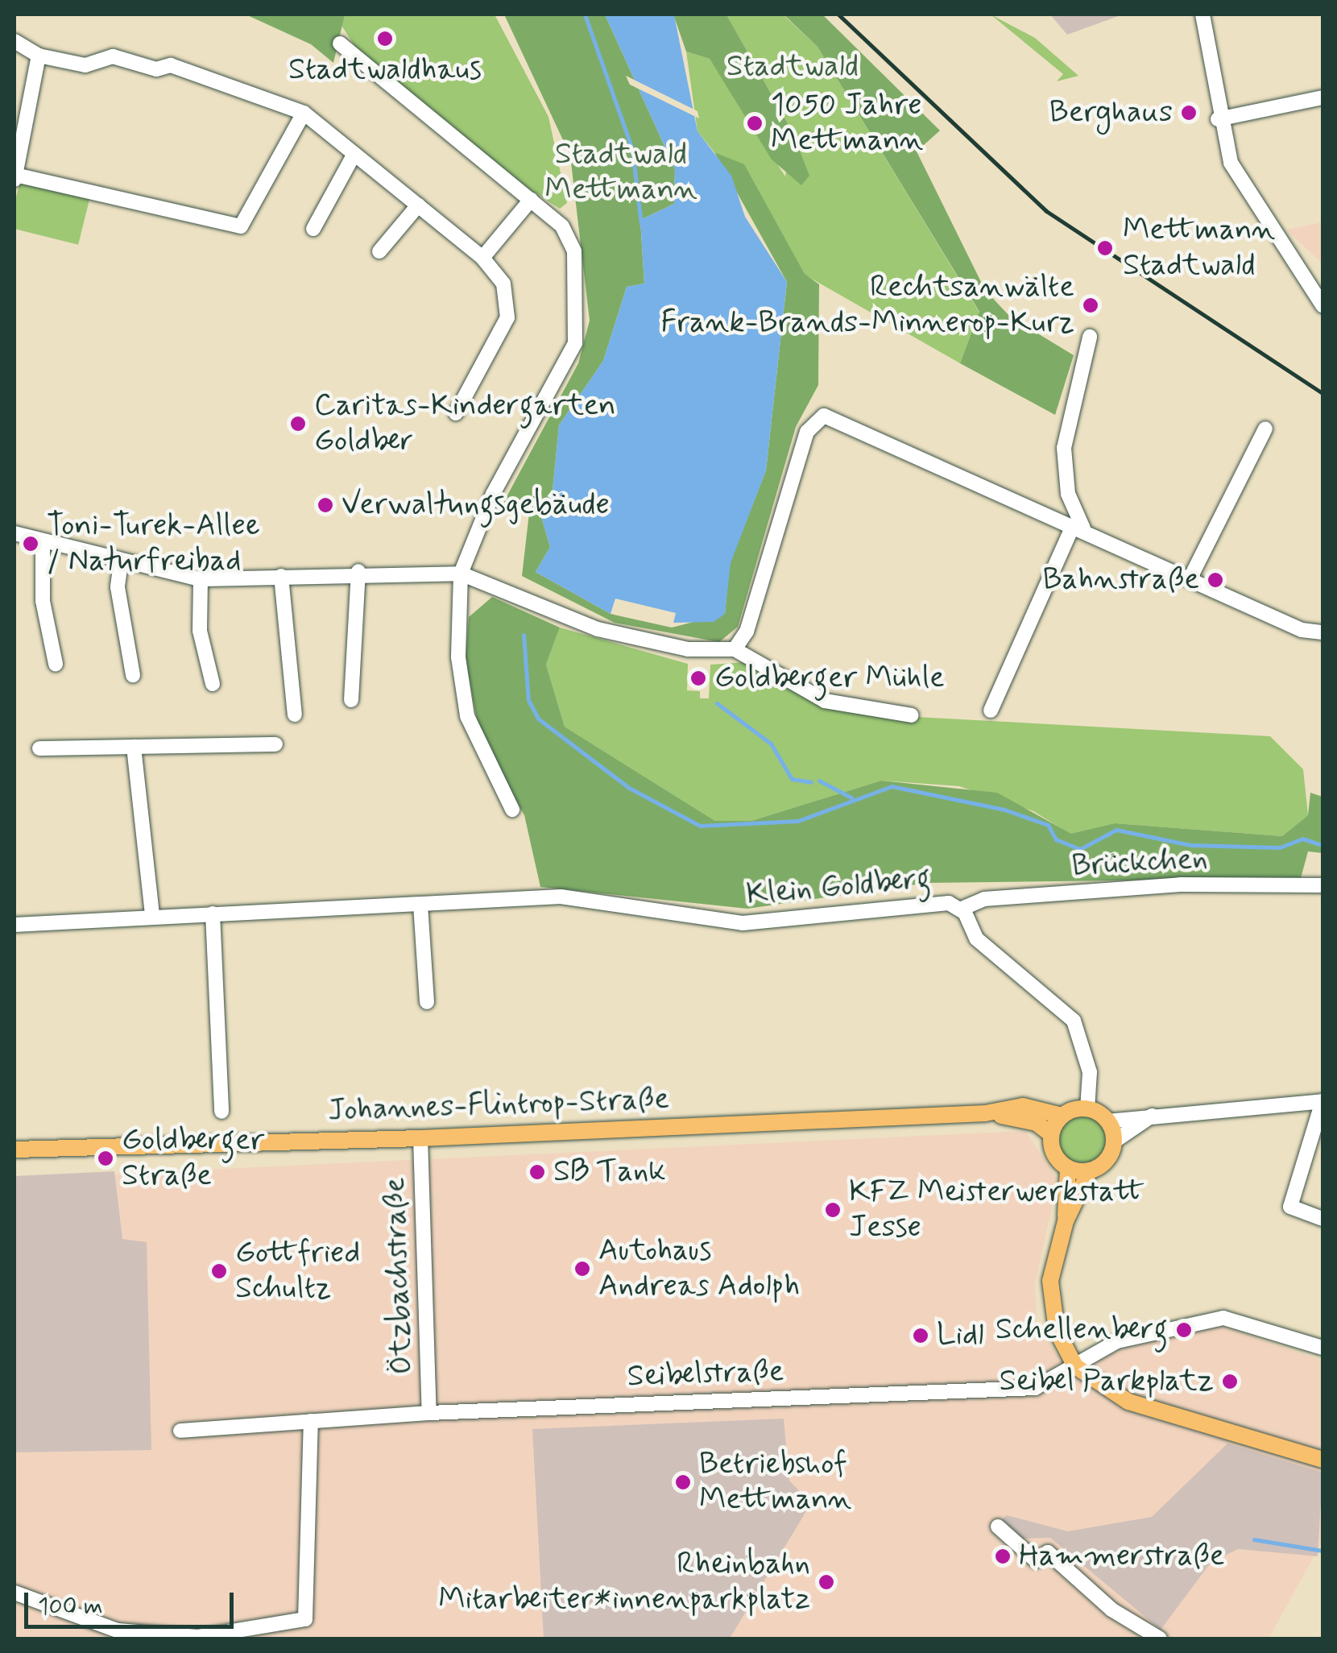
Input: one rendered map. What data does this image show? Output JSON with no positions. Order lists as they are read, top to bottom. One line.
{"streets":{"main road":["Johannes-Flintrop-Straße"],"street":["Brückchen","Klein Goldberg","Ötzbachstraße","Seibelstraße"]},"crossings":[["Brückchen","Klein Goldberg"],["Klein Goldberg","Johannes-Flintrop-Straße"],["Johannes-Flintrop-Straße","Ötzbachstraße"],["Ötzbachstraße","Seibelstraße"]],"parks":["Stadtwald","Stadtwald Mettmann"],"places":["Stadtwaldhaus","Berghaus","1050 Jahre Mettmann","Mettmann Stadtwald","Rechtsanwälte Frank-Brands-Minnerop-Kurz","Caritas-Kindergarten Goldber","Verwaltungsgebäude","Toni-Turek-Allee / Naturfreibad","Bahnstraße","Goldberger Mühle","Goldberger Straße","SB Tank","KFZ Meisterwerkstatt Jesse","Autohaus Andreas Adolph","Gottfried Schultz","Schellenberg","Lidl","Seibel Parkplatz","Betriebshof Mettmann","Hammerstraße","Rheinbahn Mitarbeiter*innenparkplatz"],"scale_bar":"100 m"}
